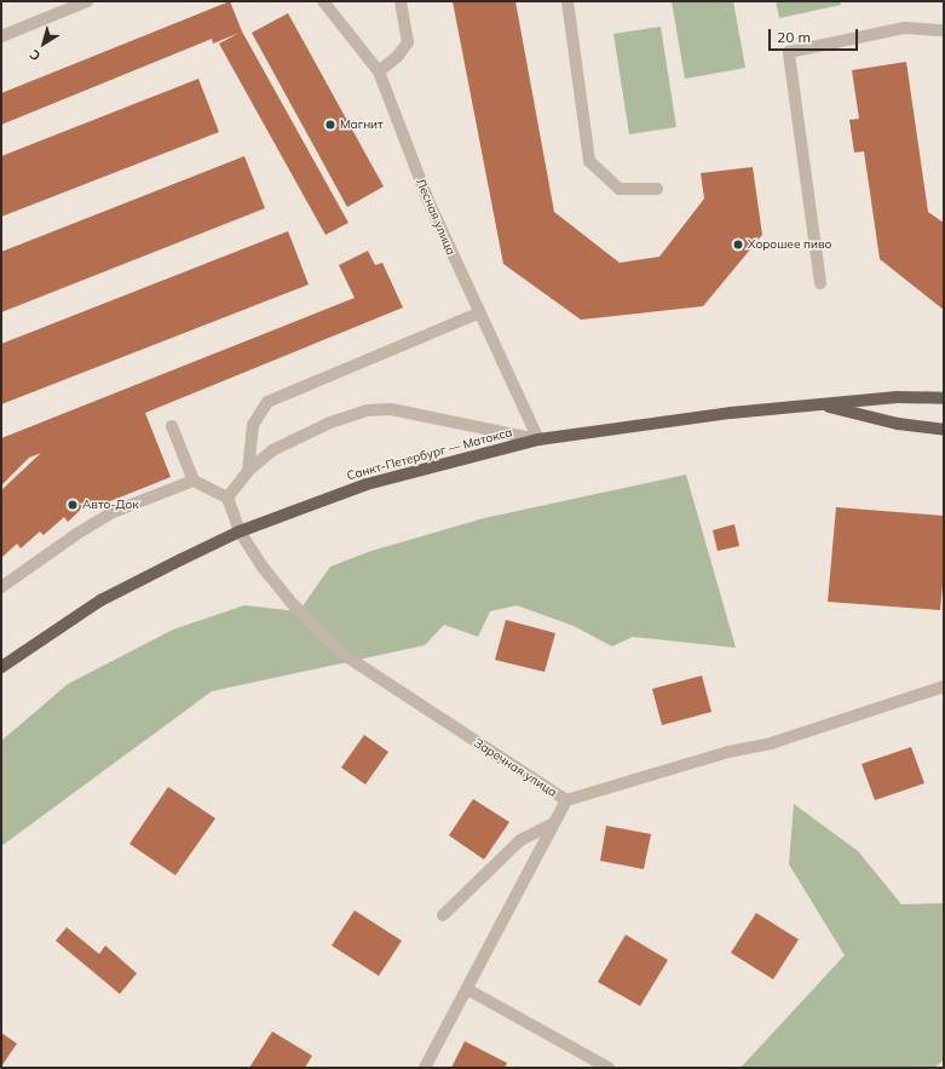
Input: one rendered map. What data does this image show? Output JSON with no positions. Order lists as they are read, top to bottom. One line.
{"streets":{"main road":["Санкт-Петербург — Матокса"],"street":["Лесная улица","Заречная улица"]},"crossings":[["Лесная улица","Санкт-Петербург — Матокса"],["Санкт-Петербург — Матокса","Заречная улица"]],"places":["Магнит","Хорошее пиво","Авто-Док"],"scale_bar":"20 m","north":"bottom left"}
